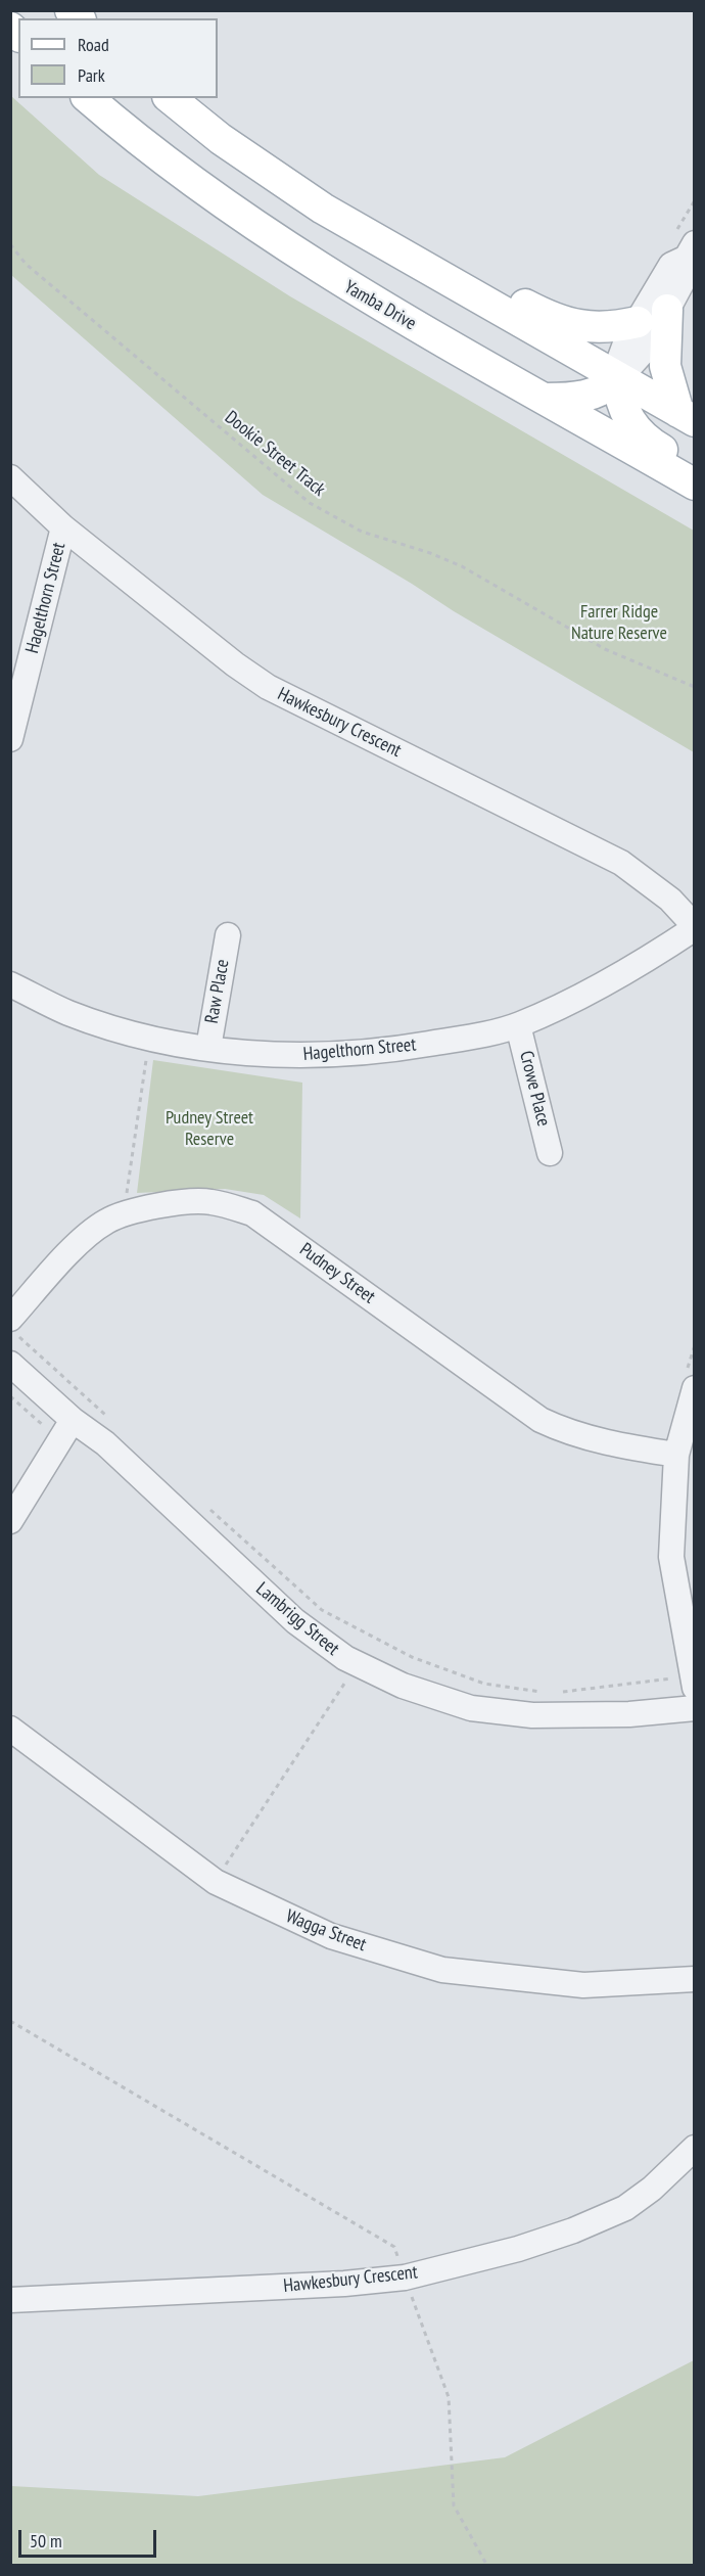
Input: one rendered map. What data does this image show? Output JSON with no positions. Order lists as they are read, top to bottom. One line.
{"streets":{"main road":["Yamba Drive"],"street":["Hagelthorn Street","Hawkesbury Crescent","Raw Place","Crowe Place","Pudney Street","Lambrigg Street","Wagga Street"],"path":["Dookie Street Track"]},"crossings":[["Hagelthorn Street","Hawkesbury Crescent"],["Hagelthorn Street","Raw Place"],["Hagelthorn Street","Crowe Place"]],"parks":["Farrer Ridge Nature Reserve","Pudney Street Reserve"],"legend":["Road","Park"],"scale_bar":"50 m"}
